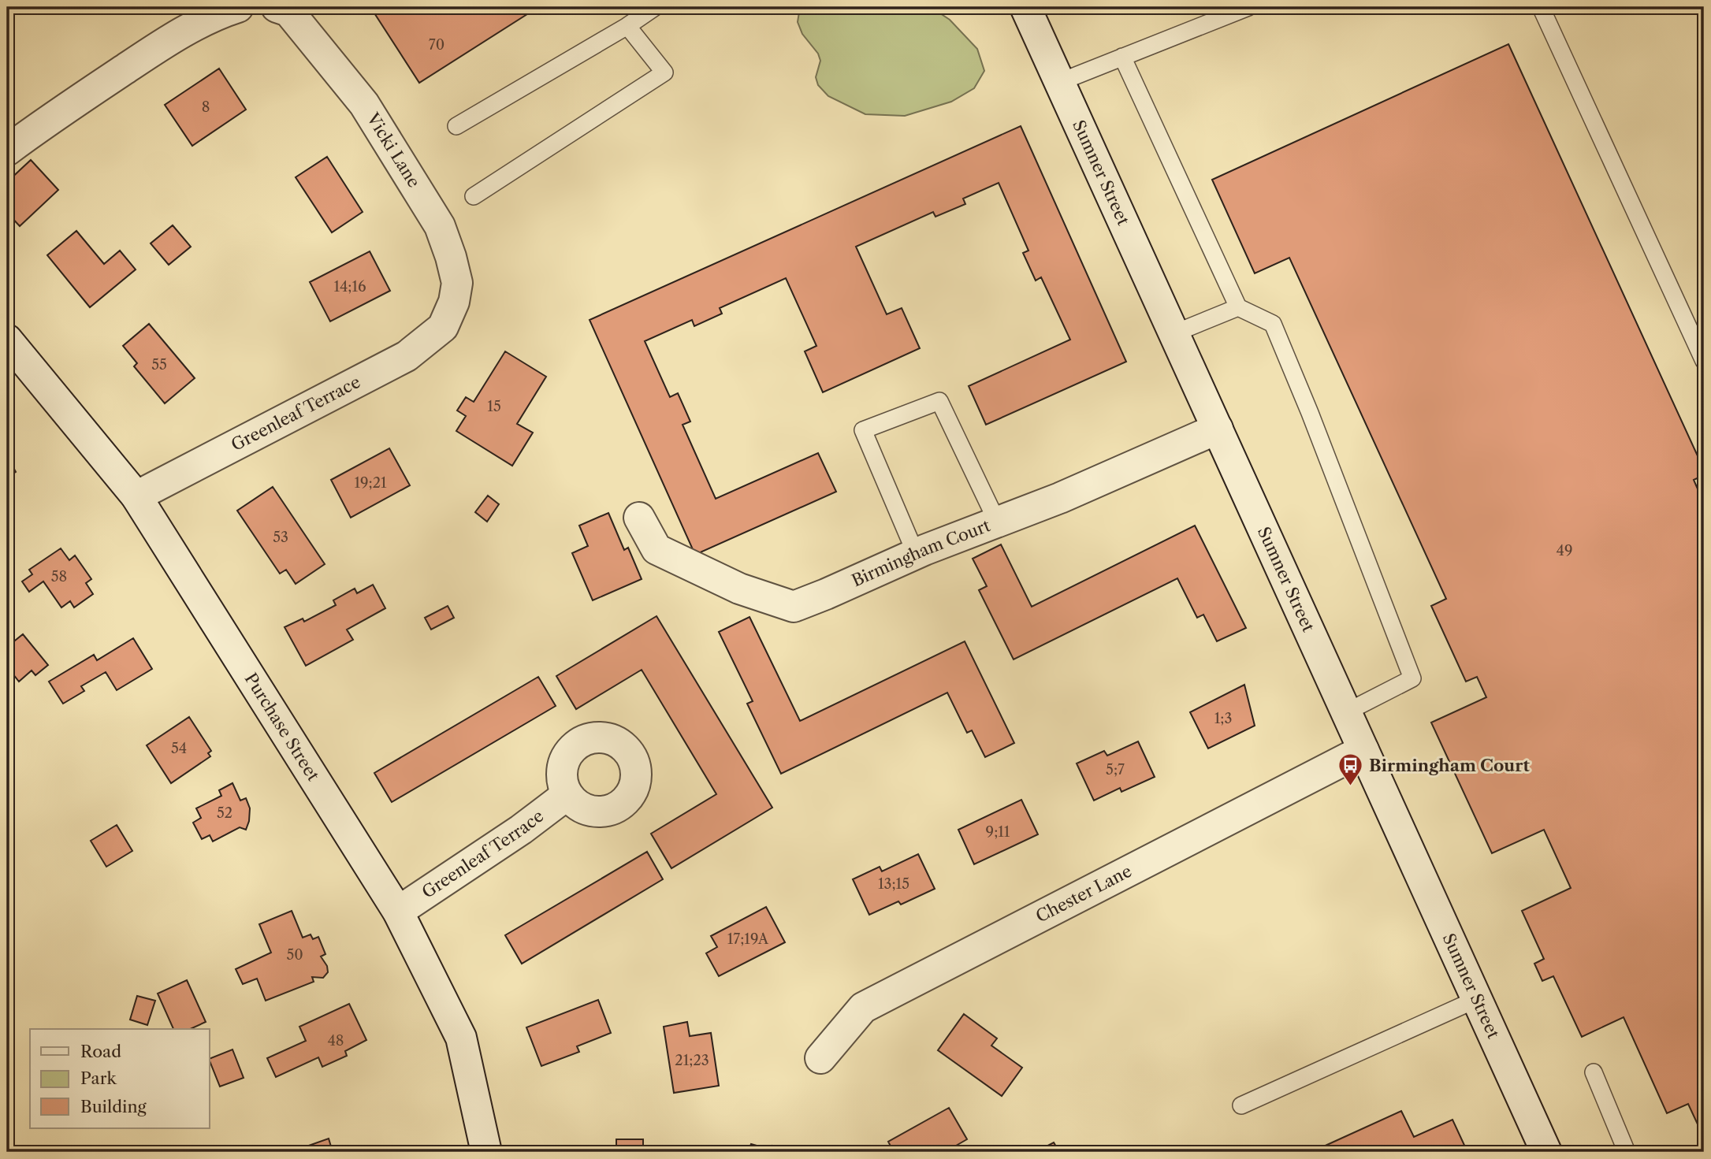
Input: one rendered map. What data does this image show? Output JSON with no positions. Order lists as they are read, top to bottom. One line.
{"streets":{"street":["Vicki Lane","Sumner Street","Greenleaf Terrace","Birmingham Court","Purchase Street","Chester Lane"]},"crossings":[["Vicki Lane","Greenleaf Terrace"],["Sumner Street","Birmingham Court"],["Sumner Street","Chester Lane"],["Greenleaf Terrace","Purchase Street"]],"places":{"bus stop":["Birmingham Court"]},"house_numbers":["70","8","14;16","55","15","19;21","53","49","58","1;3","54","5;7","52","9;11","13;15","17;19A","50","48","21;23"],"legend":["Road","Park","Building"]}
